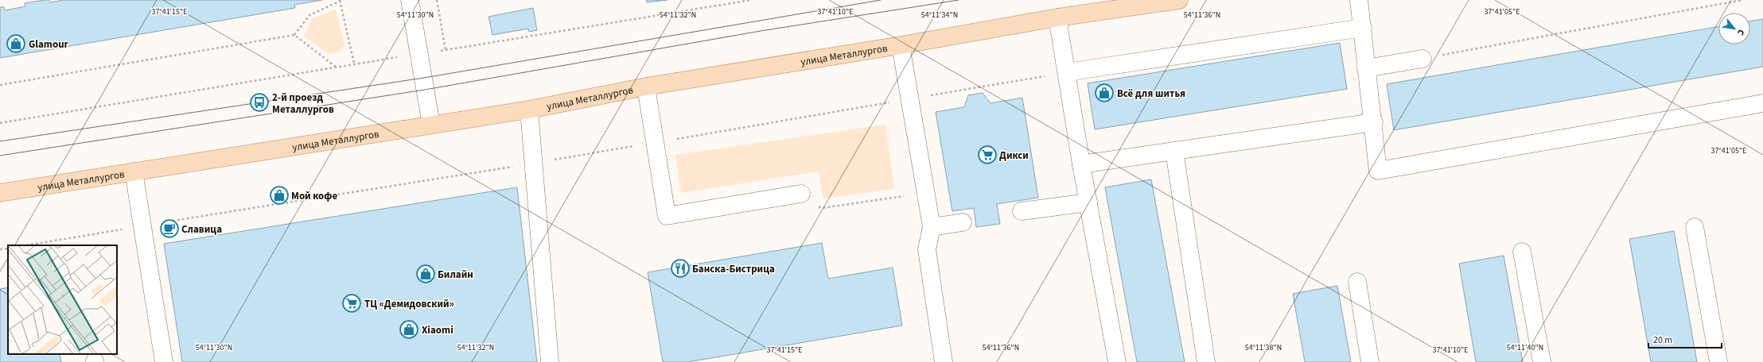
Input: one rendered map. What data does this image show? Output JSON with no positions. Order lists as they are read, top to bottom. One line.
{"streets":{"main road":["улица Металлургов"]},"places":{"shop":["Glamour","Всё для шитья","Мой кофе","Билайн","Xiaomi"],"bus stop":["2-й проезд Металлургов"],"supermarket":["Дикси","ТЦ «Демидовский»"],"cafe":["Славица"],"restaurant":["Банска-Бистрица"]},"scale_bar":"20 m","north":"bottom right","coordinates":["37°41'15\"E","37°41'05\"E","37°41'10\"E","54°11'30\"N","54°11'32\"N","54°11'34\"N","54°11'36\"N","54°11'38\"N","54°11'40\"N"]}
